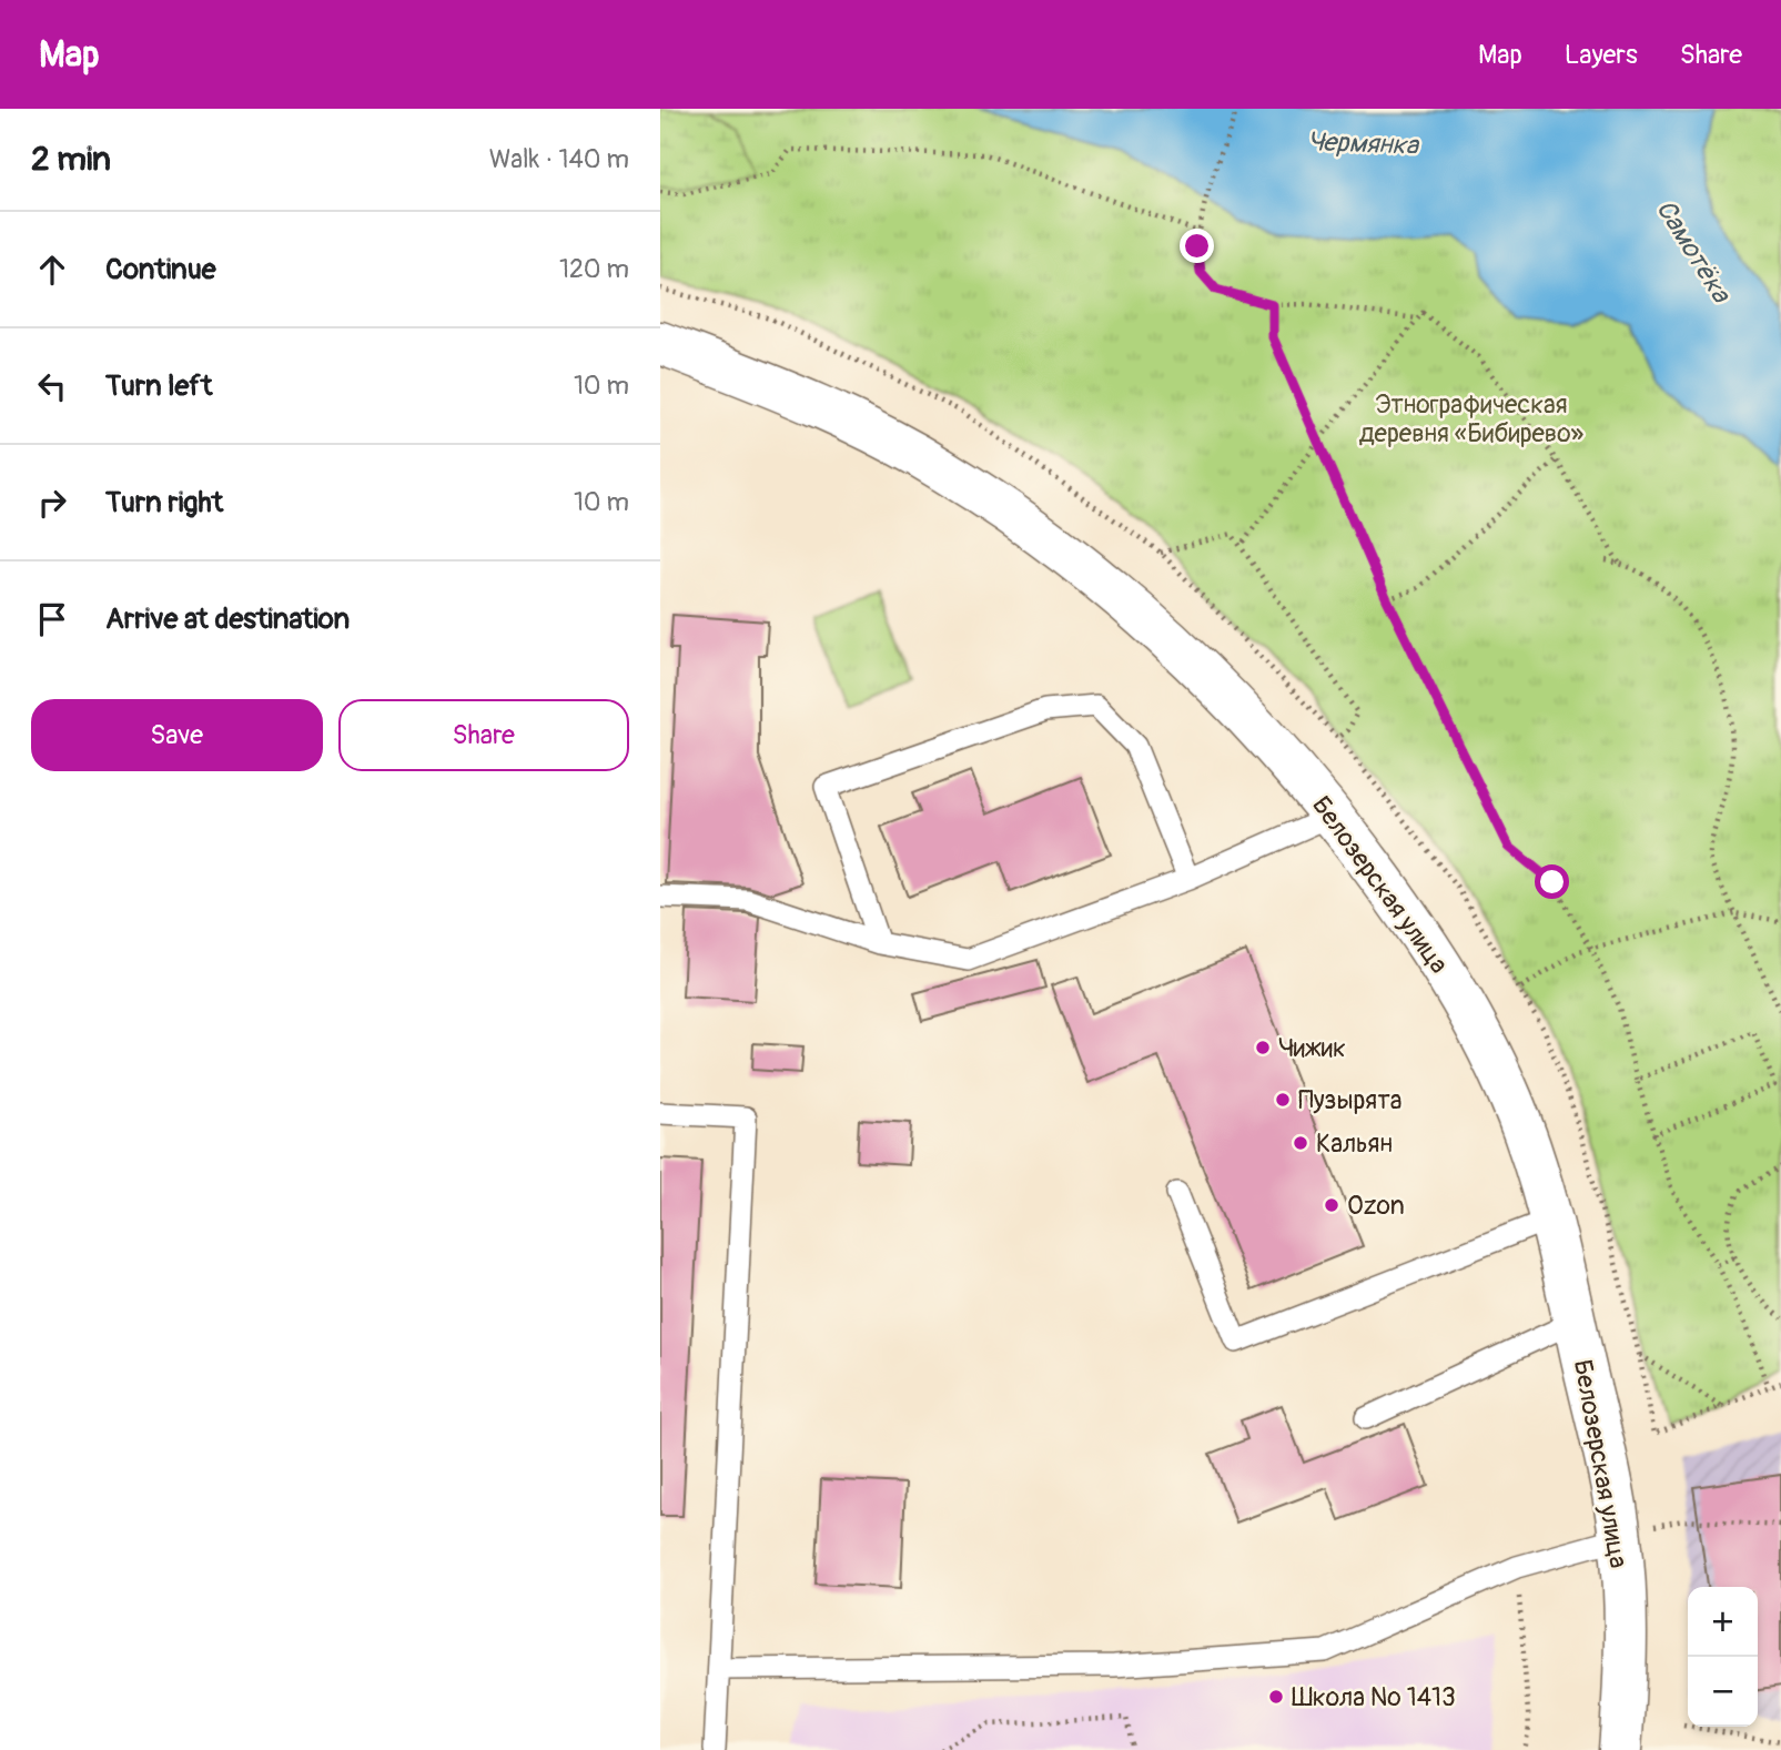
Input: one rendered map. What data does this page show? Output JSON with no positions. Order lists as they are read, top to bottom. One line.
{"streets":{"street":["Белозерская улица"]},"water":["Чермянка","Самотёка"],"parks":["Этнографическая деревня «Бибирево»"],"places":["Чижик","Пузырята","Кальян","Ozon","Школа № 1413"],"page":{"header":"Map","nav":["Map","Layers","Share"],"heading":["2 min","Walk · 140 m"],"list":[["Continue","120 m"],["Turn left","10 m"],["Turn right","10 m"],"Arrive at destination"],"buttons":["Save","Share"],"map_buttons":["+","−"]}}
